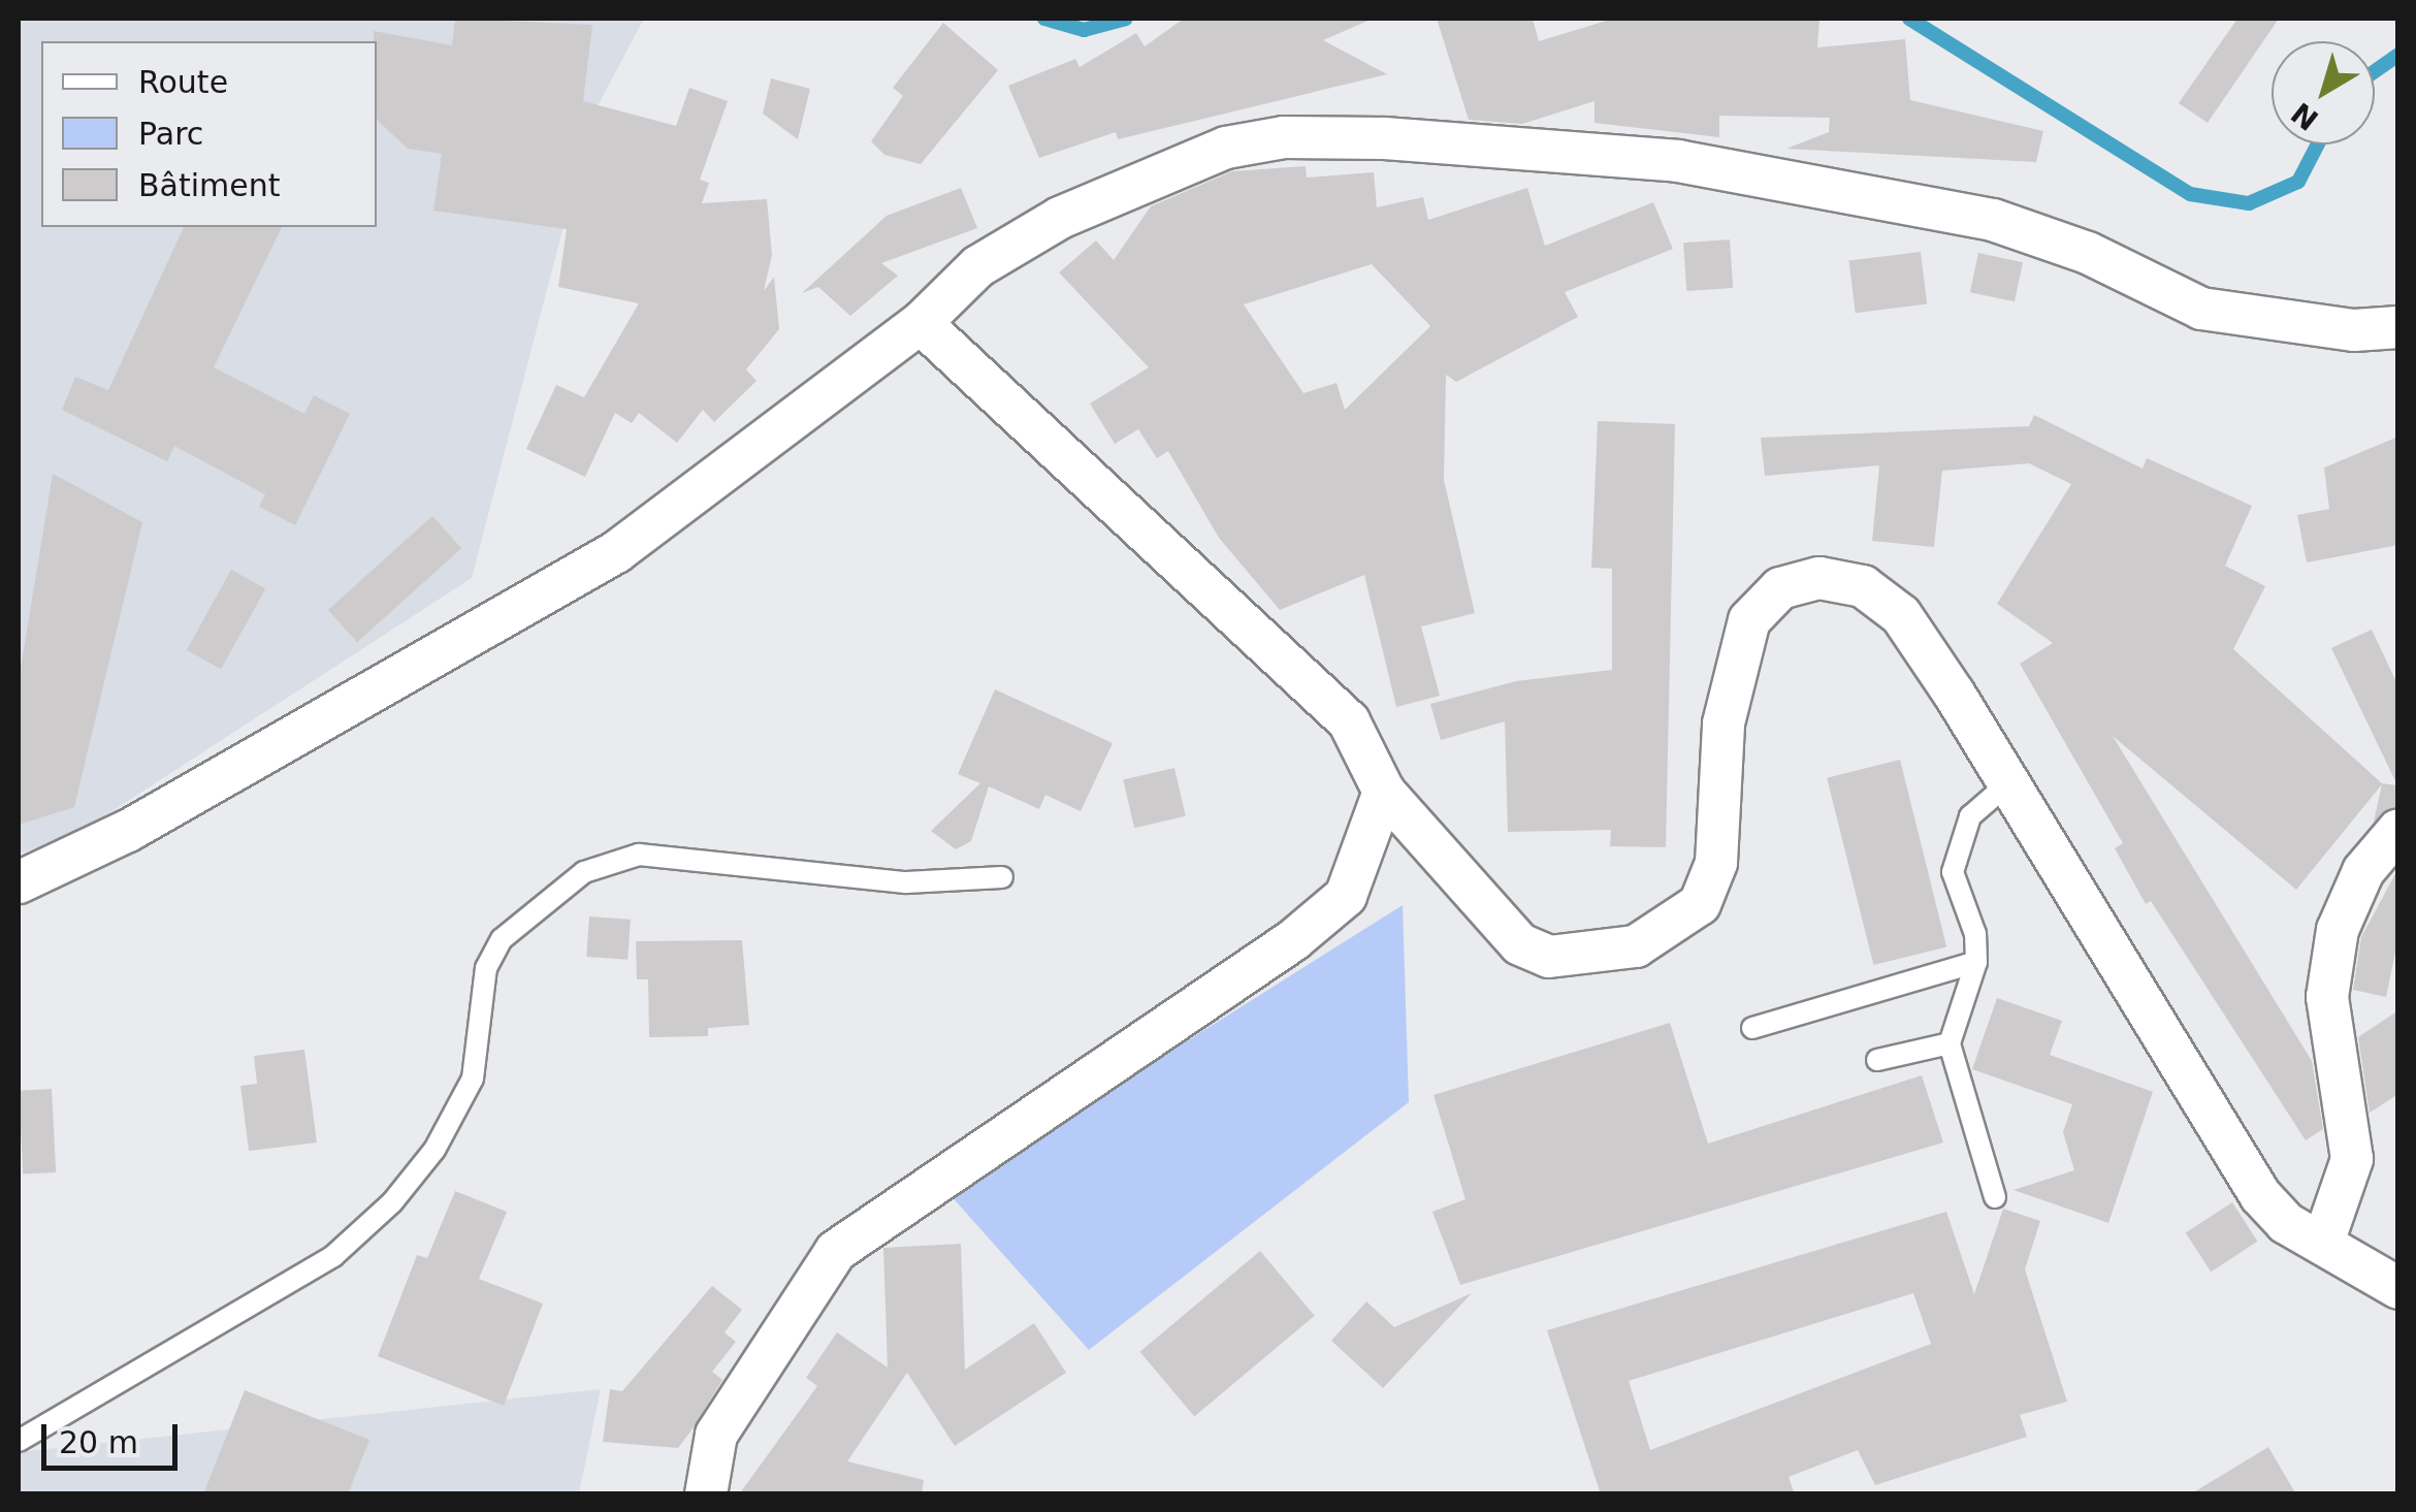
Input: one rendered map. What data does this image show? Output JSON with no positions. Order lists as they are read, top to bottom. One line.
{"legend":["Route","Parc","Bâtiment"],"scale_bar":"20 m","north":"bottom left"}
